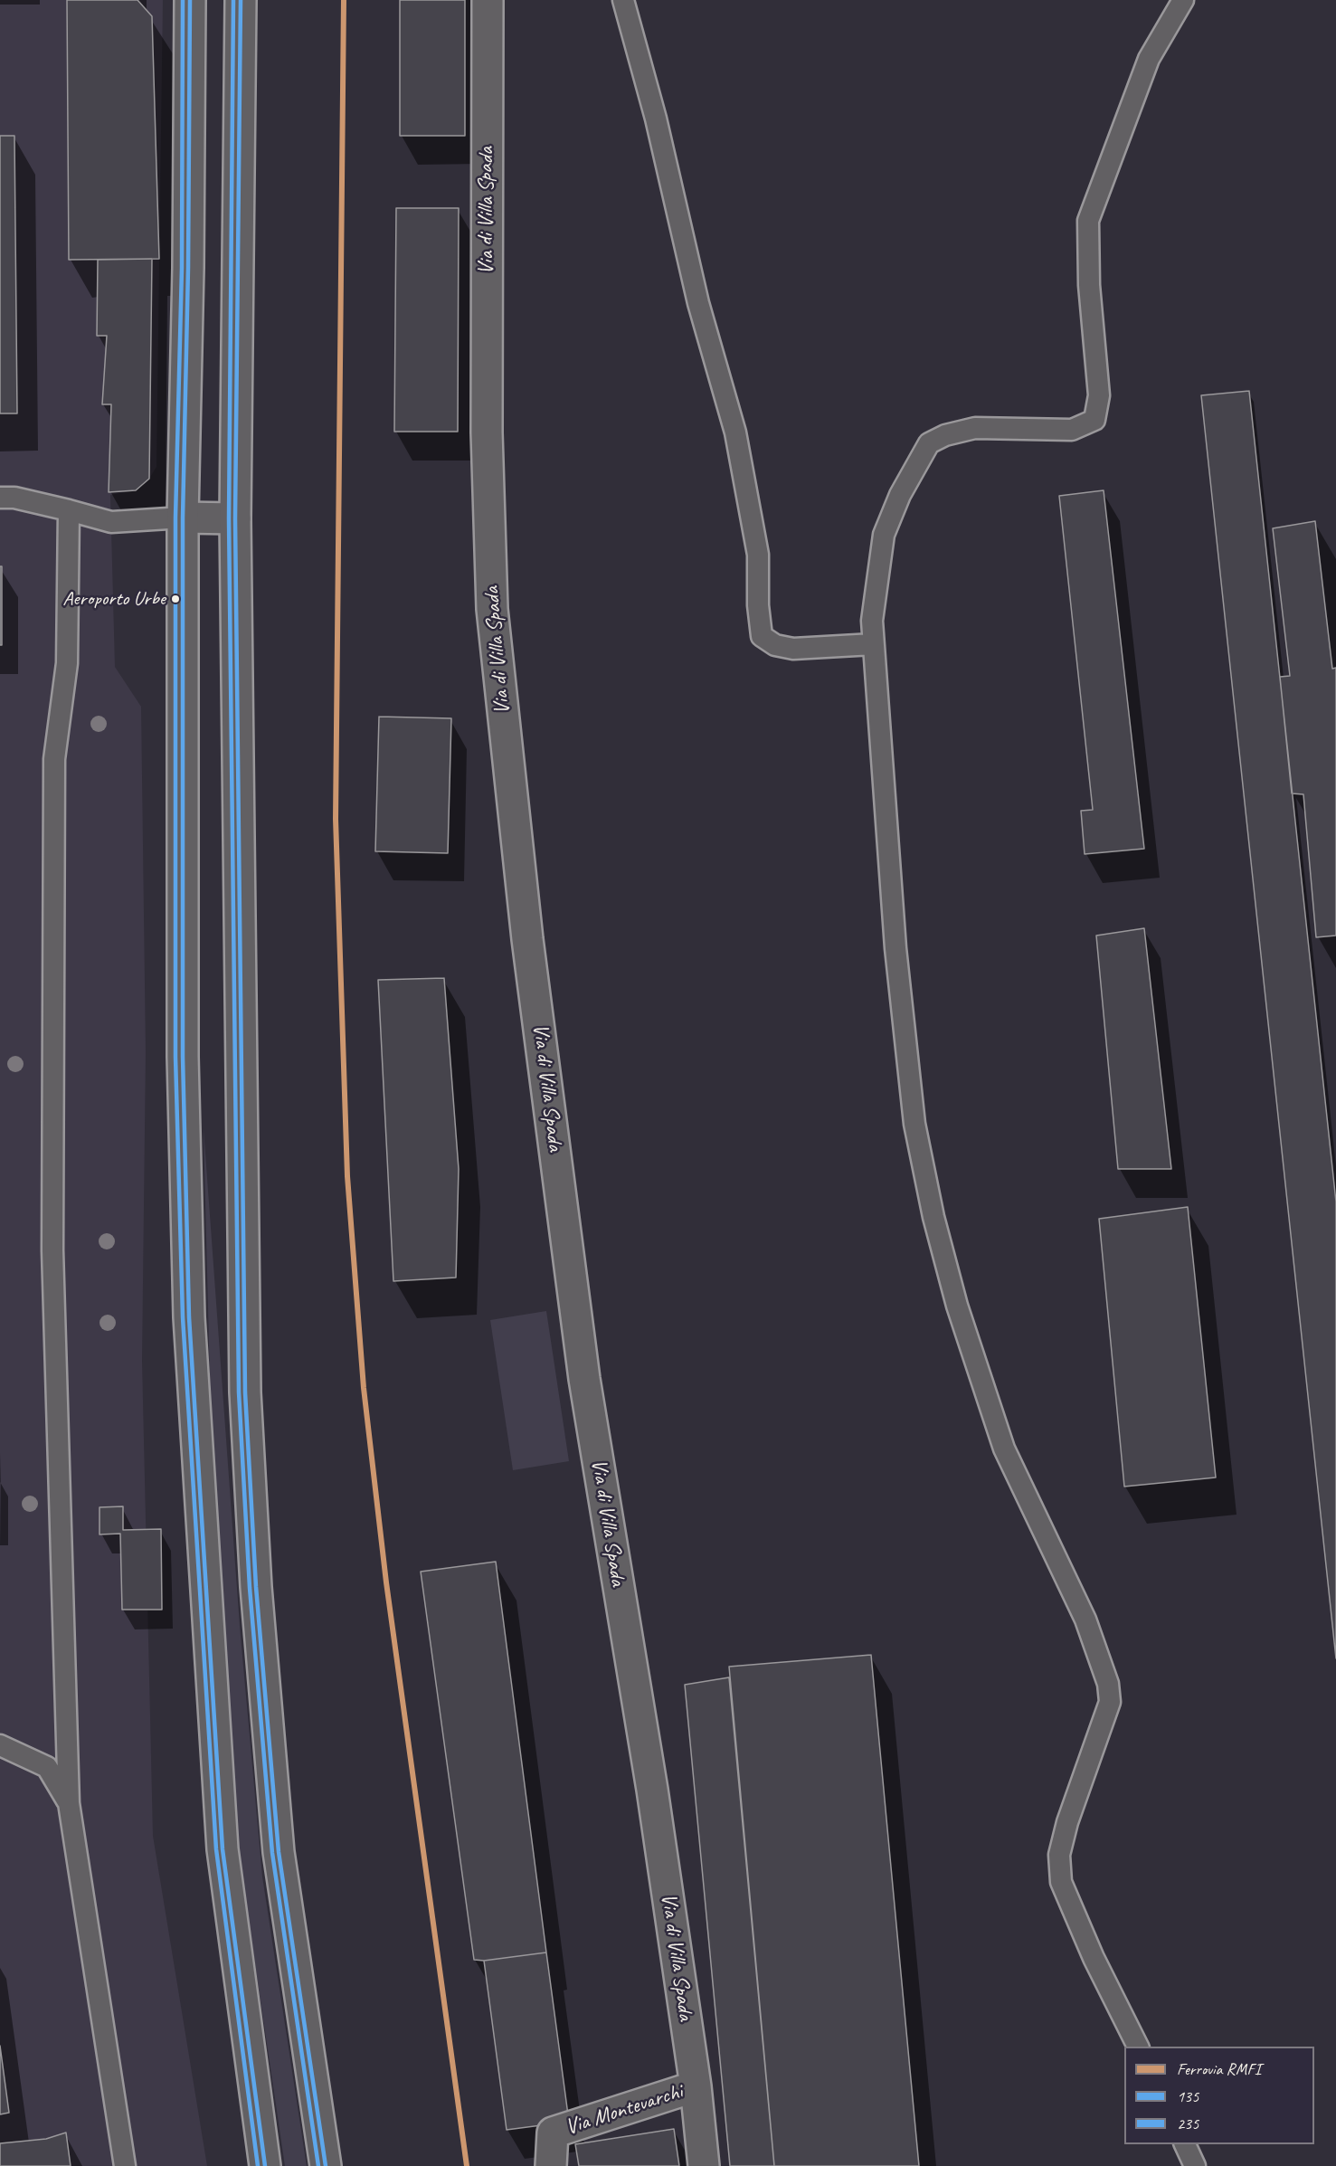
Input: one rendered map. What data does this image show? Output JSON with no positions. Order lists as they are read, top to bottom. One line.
{"streets":{"main road":["Via di Villa Spada","Via Montevarchi"]},"crossings":[["Via di Villa Spada","Via Montevarchi"]],"places":["Aeroporto Urbe"],"lines":["rail line RMFI","transit line 135","transit line 235"],"legend":["Ferrovia RMFI","135","235"]}
